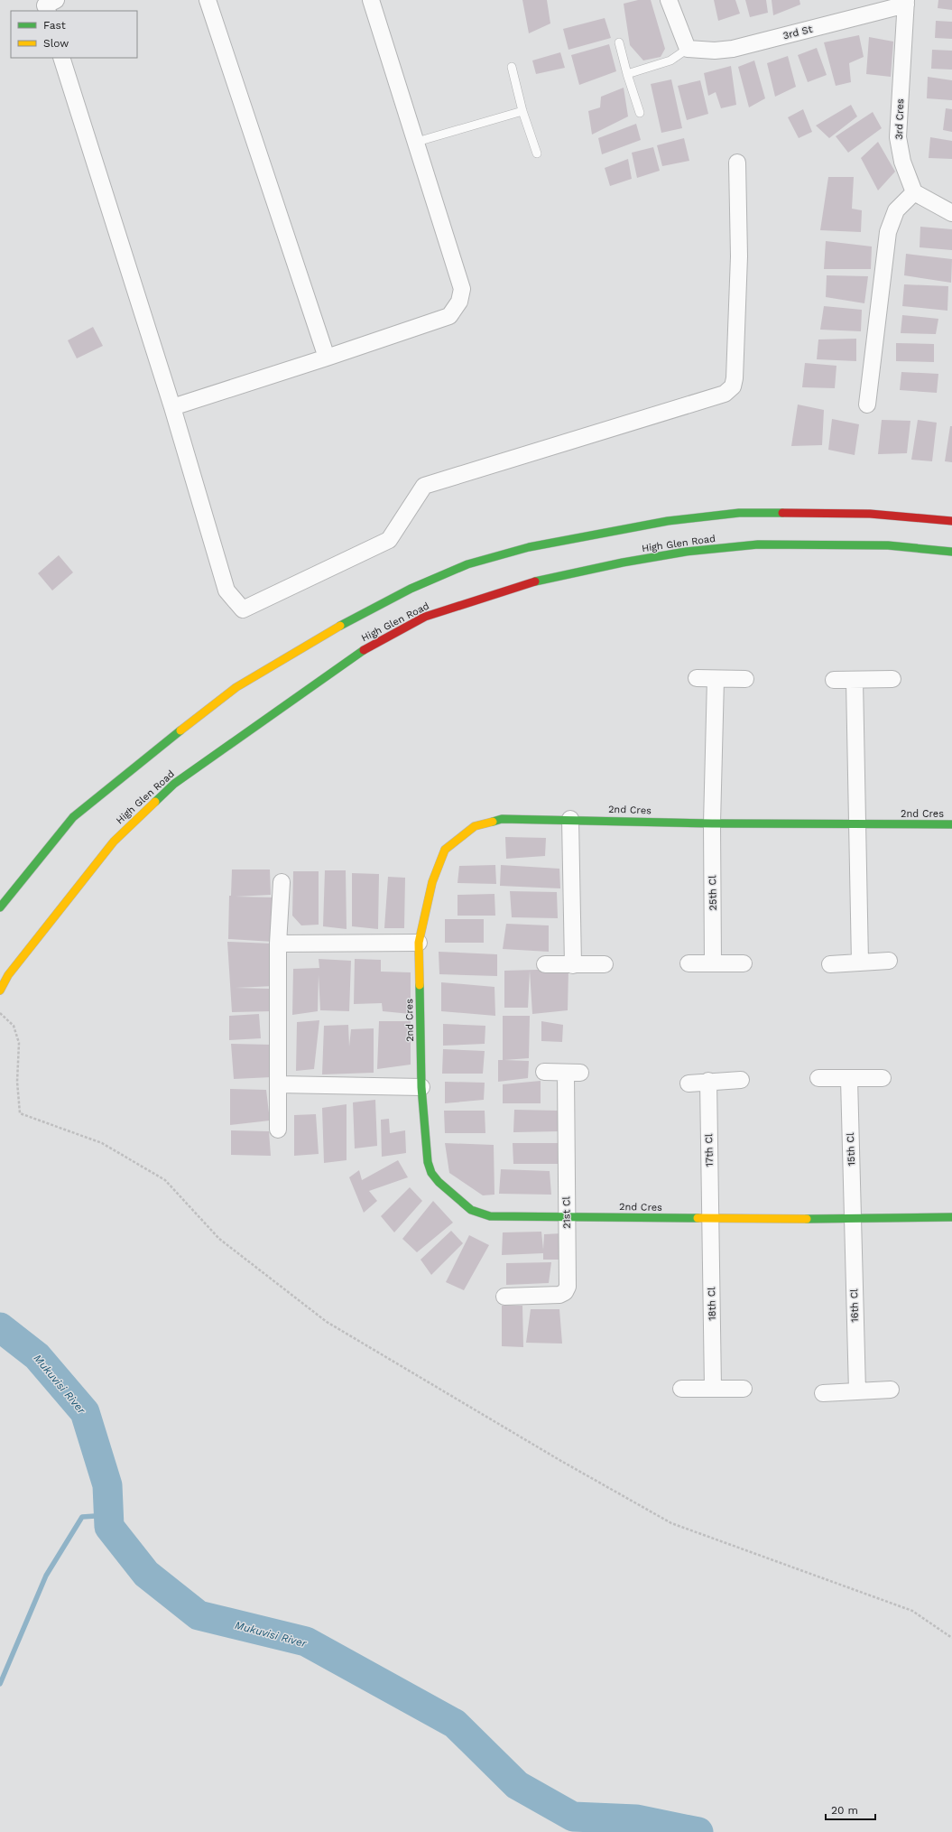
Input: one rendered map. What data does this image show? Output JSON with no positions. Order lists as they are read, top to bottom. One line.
{"streets":{"main road":["High Glen Road","2nd Cres"],"street":["3rd St","3rd Cres","25th Cl","15th Cl","17th Cl","21st Cl","18th Cl","16th Cl"]},"crossings":[["3rd St","3rd Cres"],["2nd Cres","25th Cl"],["2nd Cres","15th Cl"],["2nd Cres","17th Cl"],["2nd Cres","21st Cl"],["2nd Cres","18th Cl"],["2nd Cres","16th Cl"],["15th Cl","16th Cl"],["17th Cl","18th Cl"]],"water":["Mukuvisi River"],"legend":["Fast","Slow"],"scale_bar":"20 m"}
